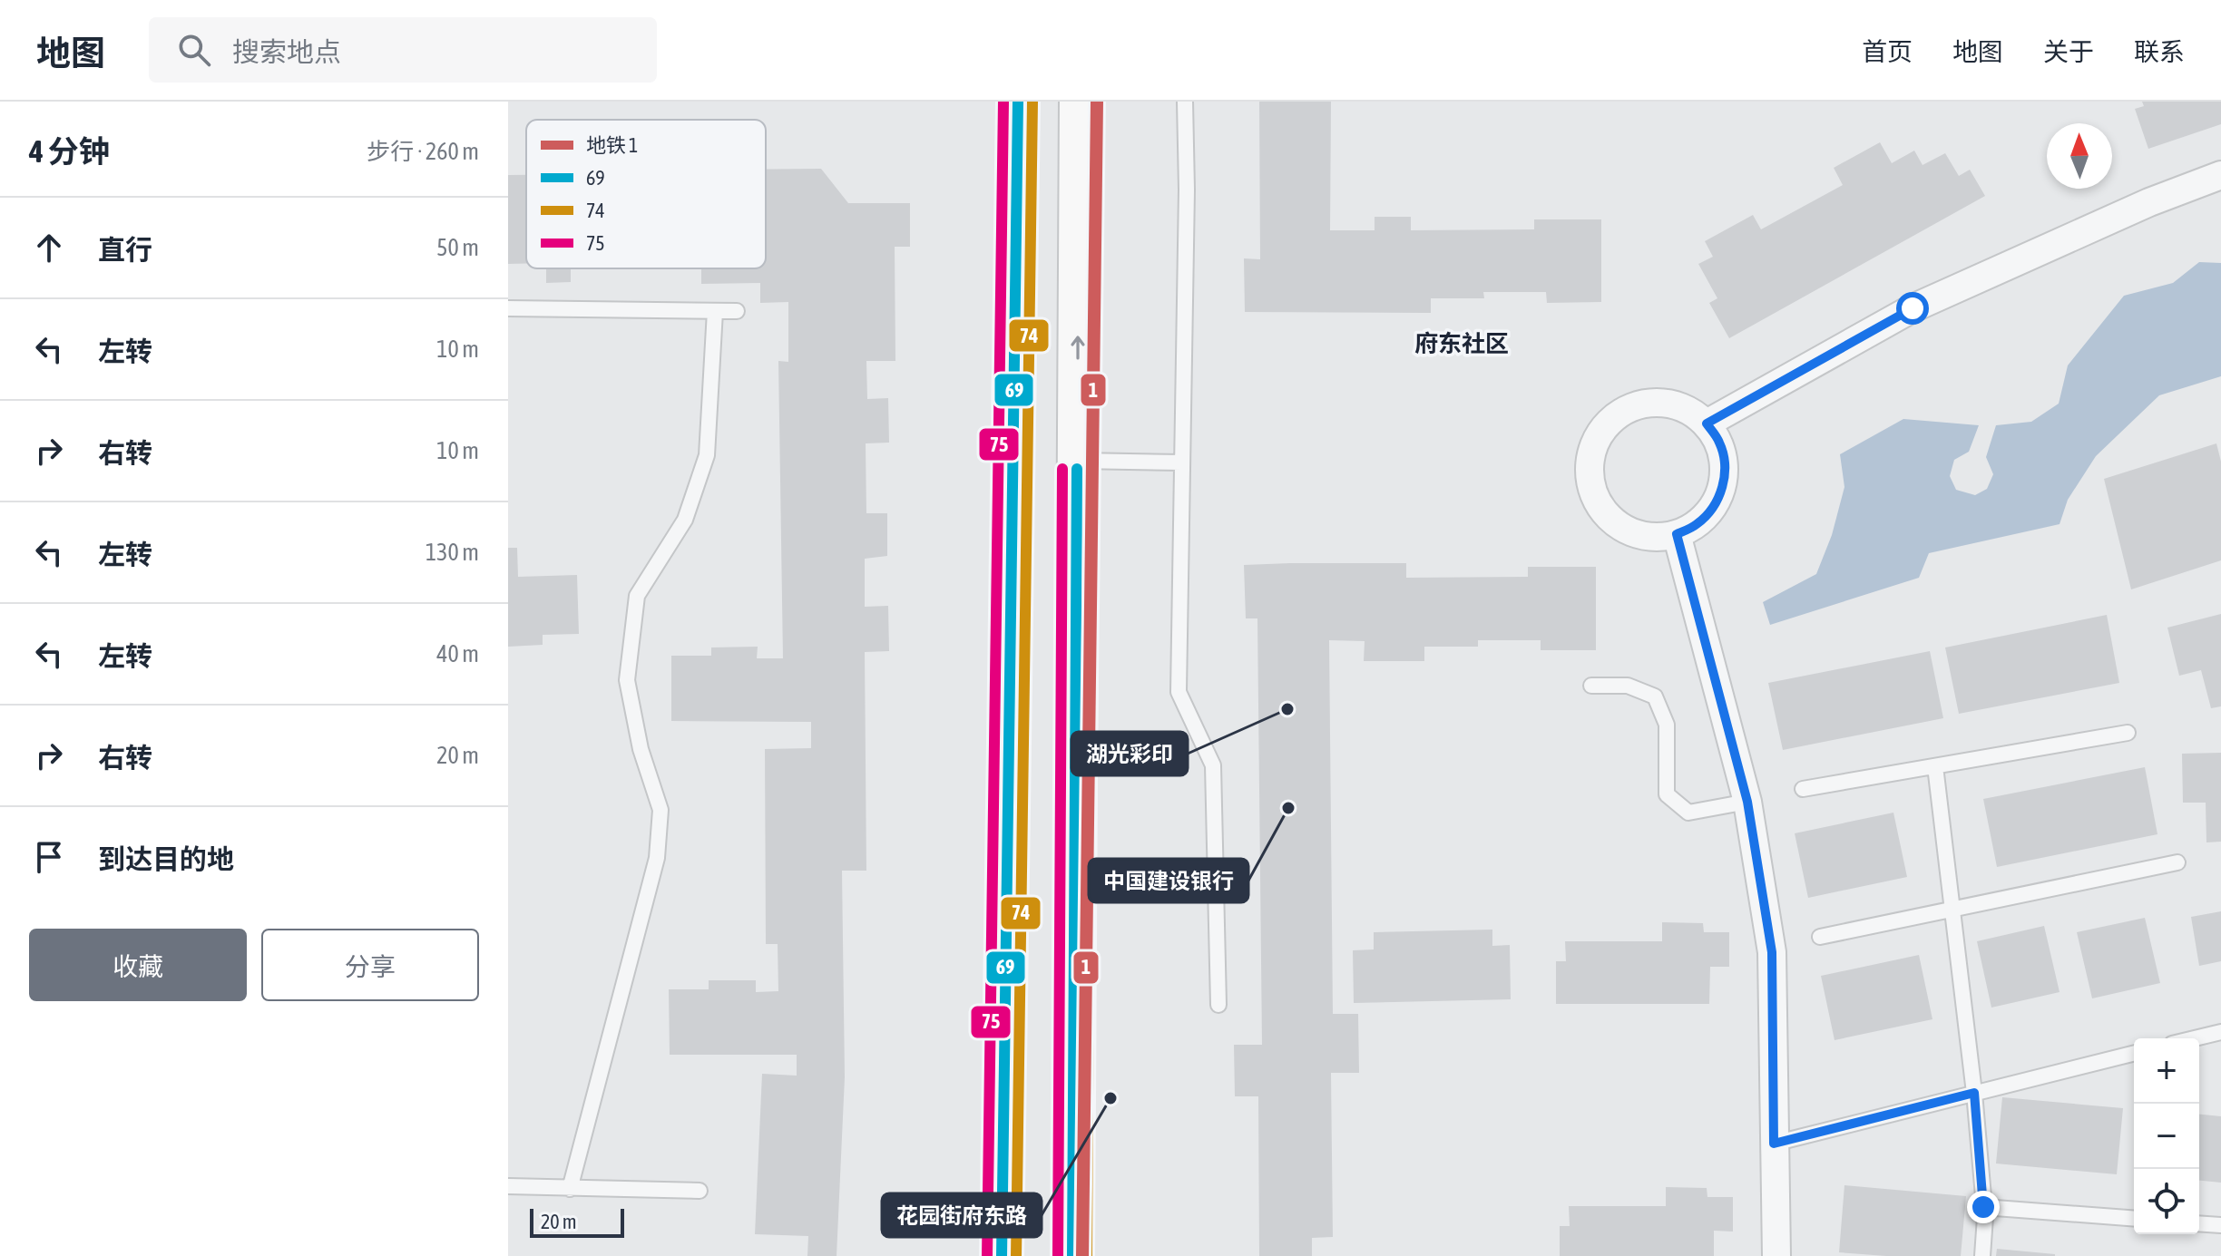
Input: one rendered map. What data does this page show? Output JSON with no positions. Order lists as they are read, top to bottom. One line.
{"districts":["府东社区"],"places":["湖光彩印","中国建设银行","花园街府东路"],"lines":["metro line 1","transit line 69","transit line 74","transit line 75"],"legend":["地铁 1","69","74","75"],"scale_bar":"20 m","north":"top","page":{"header":"地图","search":"搜索地点","nav":["首页","地图","关于","联系"],"heading":["4 分钟","步行 · 260 m"],"list":[["直行","50 m"],["左转","10 m"],["右转","10 m"],["左转","130 m"],["左转","40 m"],["右转","20 m"],"到达目的地"],"buttons":["收藏","分享"],"map_buttons":["+","−"],"scale":"20 m"}}
